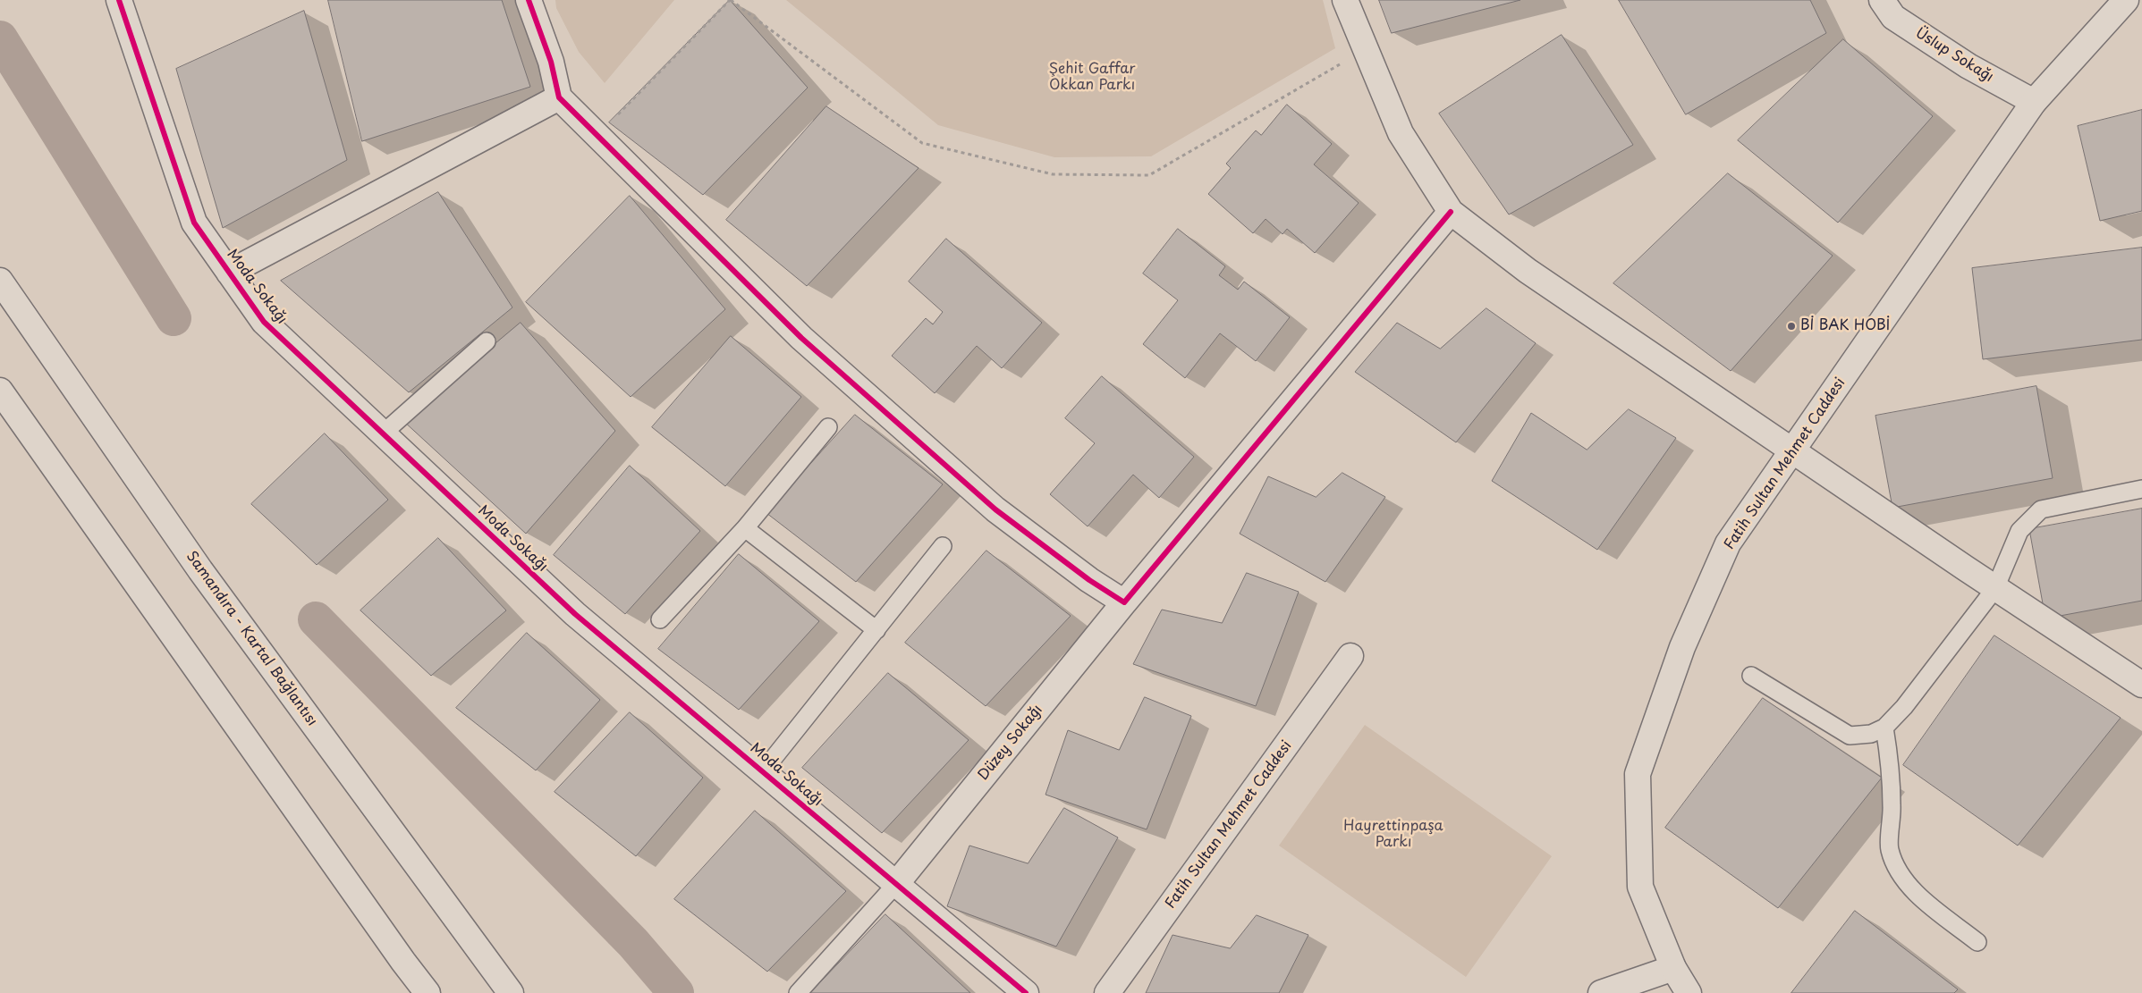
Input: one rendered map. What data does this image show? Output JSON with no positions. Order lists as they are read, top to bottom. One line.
{"streets":{"main road":["Üslup Sokağı","Moda Sokağı","Fatih Sultan Mehmet Caddesi","Samandıra - Kartal Bağlantısı","Düzey Sokağı"]},"crossings":[["Üslup Sokağı","Fatih Sultan Mehmet Caddesi"],["Moda Sokağı","Düzey Sokağı"]],"parks":["Şehit Gaffar Okkan Parkı","Hayrettinpaşa Parkı"],"places":["Bİ BAK HOBİ"]}
